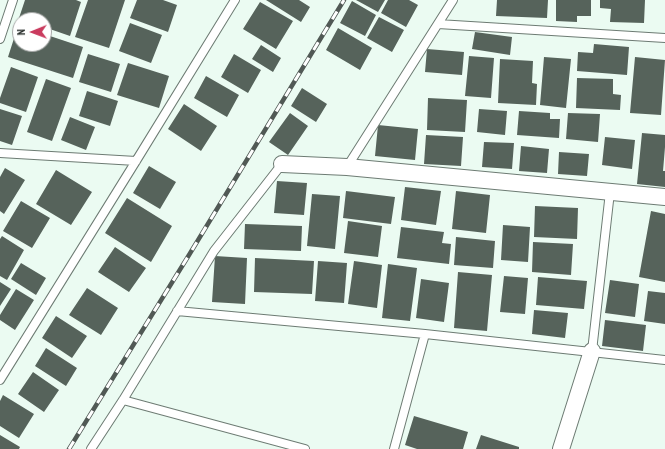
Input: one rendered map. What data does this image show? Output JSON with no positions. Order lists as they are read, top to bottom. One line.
{"north":"left"}
